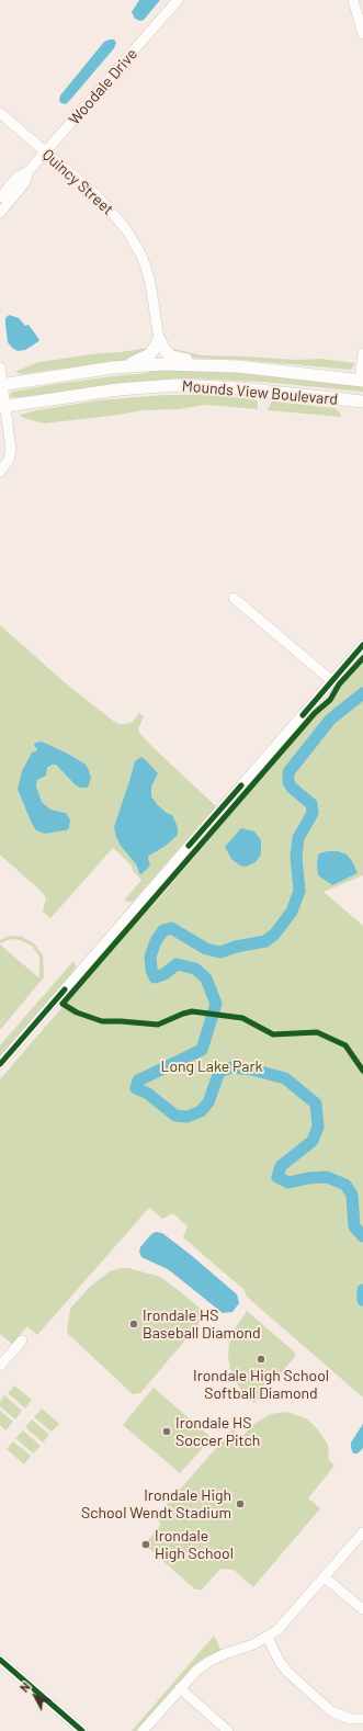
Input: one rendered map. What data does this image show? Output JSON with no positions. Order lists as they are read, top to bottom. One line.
{"streets":{"main road":["Mounds View Boulevard"],"street":["Woodale Drive","Quincy Street"]},"crossings":[["Woodale Drive","Quincy Street"]],"parks":["Long Lake Park"],"places":["Irondale HS Baseball Diamond","Irondale High School Softball Diamond","Irondale HS Soccer Pitch","Irondale High School Wendt Stadium","Irondale High School"],"north":"top left"}
